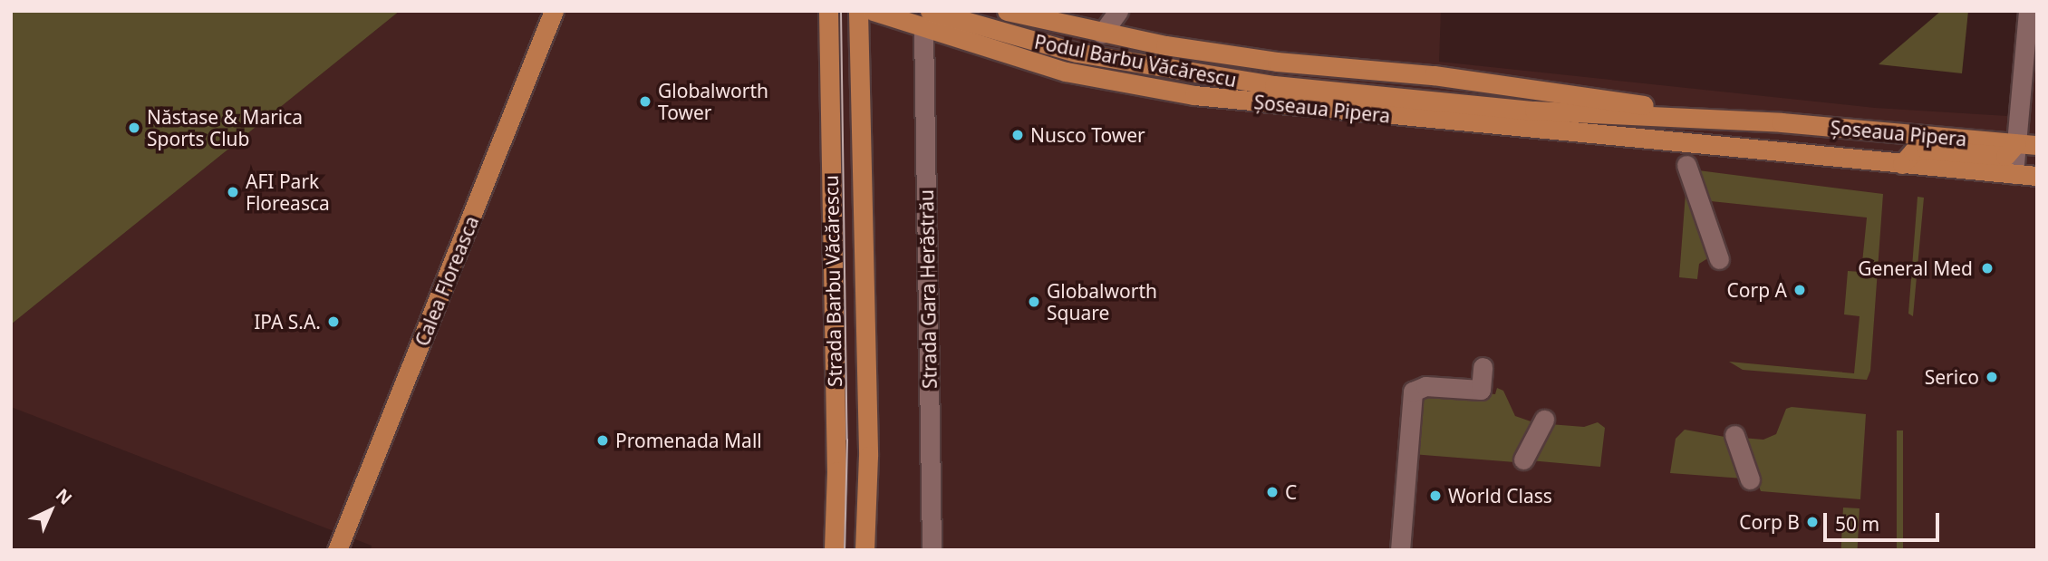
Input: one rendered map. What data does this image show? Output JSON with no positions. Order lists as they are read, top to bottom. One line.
{"streets":{"main road":["Podul Barbu Văcărescu","Șoseaua Pipera","Calea Floreasca","Strada Barbu Văcărescu"],"street":["Strada Gara Herăstrău"]},"crossings":[["Podul Barbu Văcărescu","Șoseaua Pipera"],["Podul Barbu Văcărescu","Strada Gara Herăstrău"],["Șoseaua Pipera","Strada Gara Herăstrău"]],"places":["Globalworth Tower","Năstase & Marica Sports Club","Nusco Tower","AFI Park Floreasca","General Med","Corp A","Globalworth Square","IPA S.A.","Serico","Promenada Mall","C","World Class","Corp B"],"scale_bar":"50 m","north":"top right"}
